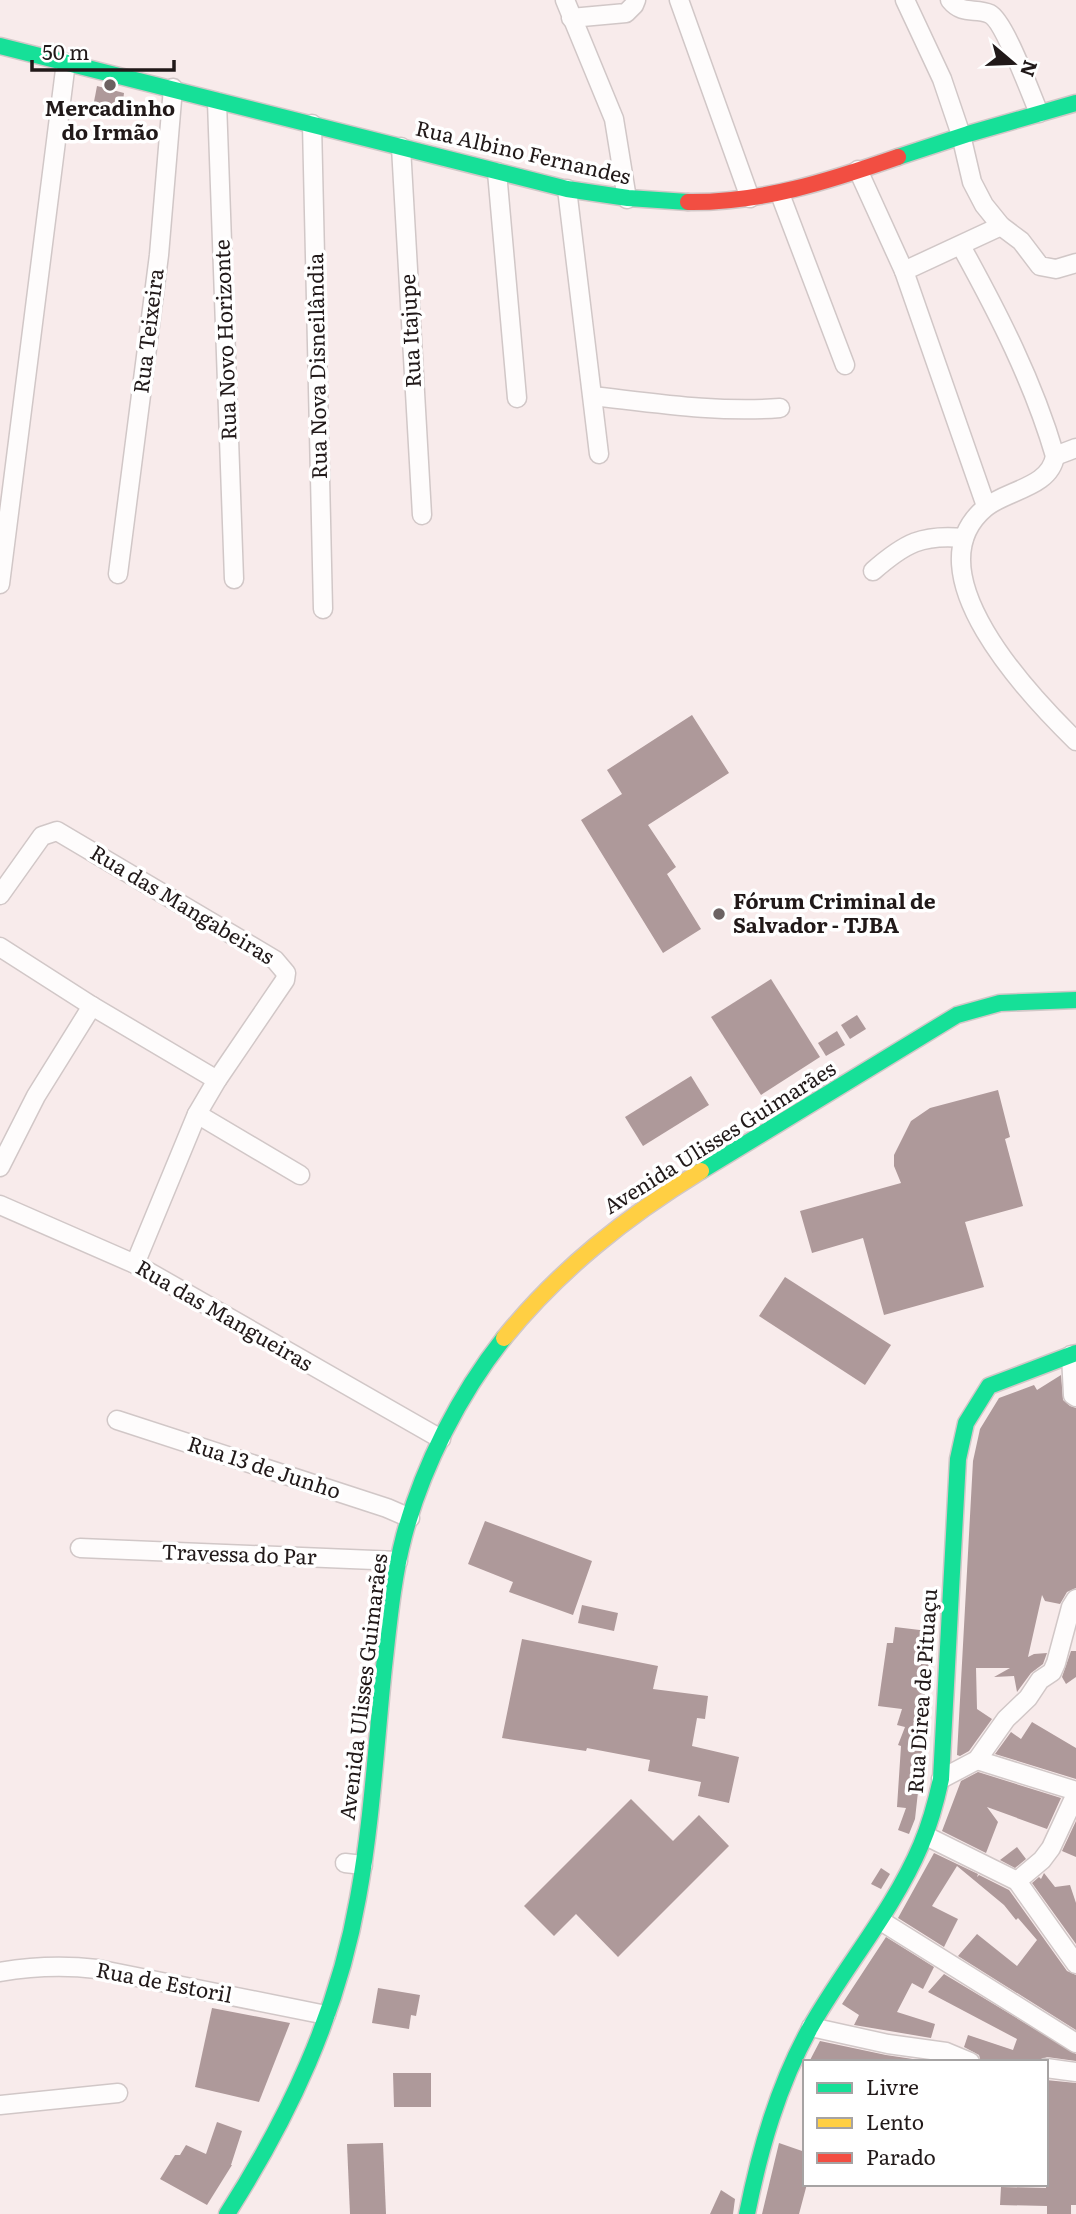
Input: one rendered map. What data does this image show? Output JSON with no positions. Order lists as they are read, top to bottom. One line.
{"streets":{"street":["Rua Albino Fernandes","Rua Teixeira","Rua Itajupe","Rua Novo Horizonte","Rua Nova Disneilândia","Rua das Mangabeiras","Avenida Ulisses Guimarães","Rua das Mangueiras","Rua 13 de Junho","Travessa do Par","Rua Direa de Pituaçu","Rua de Estoril"]},"crossings":[["Rua Albino Fernandes","Rua Teixeira"],["Rua Albino Fernandes","Rua Itajupe"],["Rua Albino Fernandes","Rua Novo Horizonte"],["Rua Albino Fernandes","Rua Nova Disneilândia"],["Rua das Mangabeiras","Rua das Mangueiras"],["Avenida Ulisses Guimarães","Rua das Mangueiras"],["Avenida Ulisses Guimarães","Rua 13 de Junho"],["Avenida Ulisses Guimarães","Travessa do Par"],["Avenida Ulisses Guimarães","Rua de Estoril"]],"places":["Mercadinho do Irmão","Fórum Criminal de Salvador - TJBA"],"legend":["Livre","Lento","Parado"],"scale_bar":"50 m","north":"right"}
